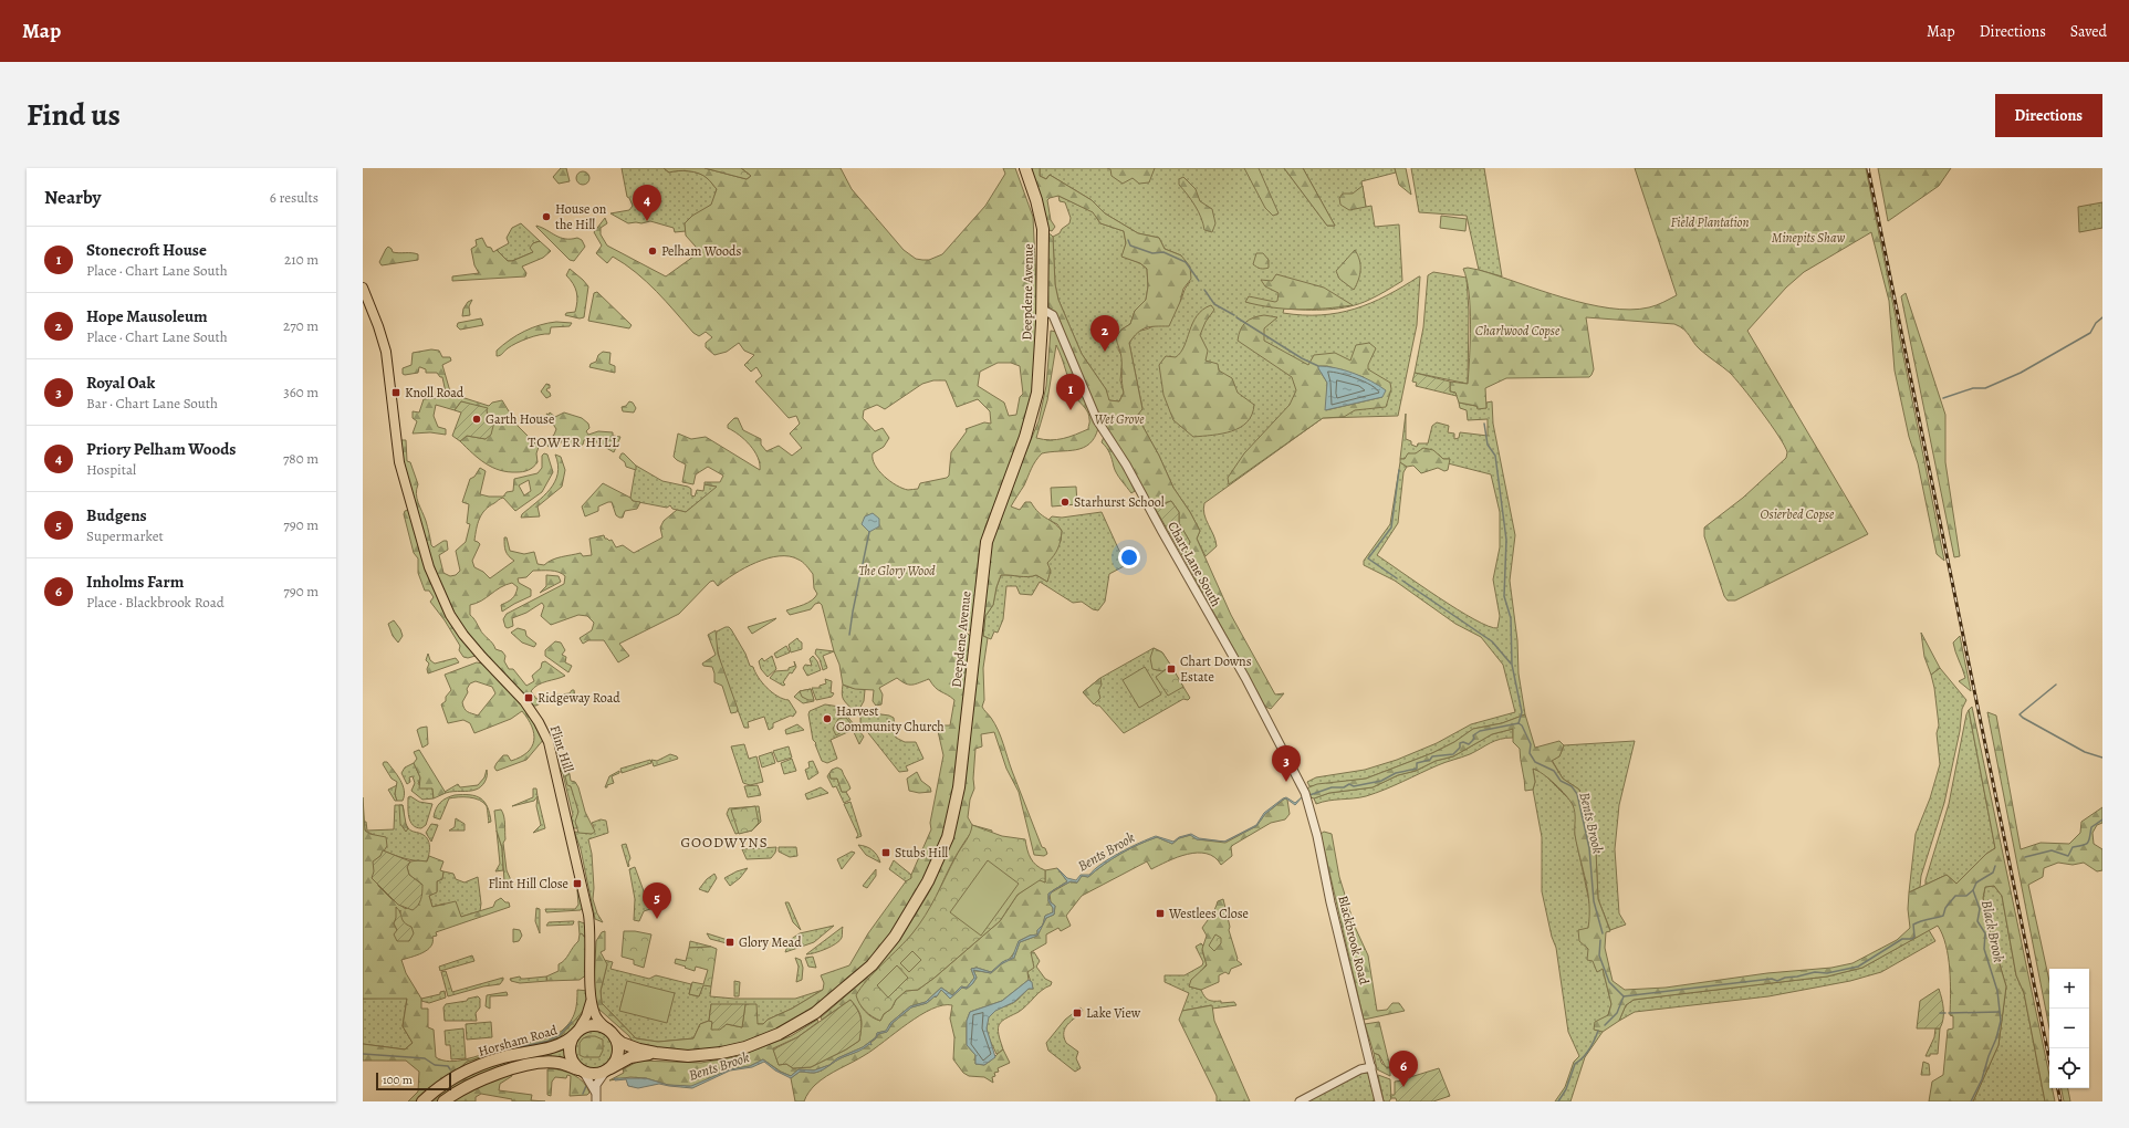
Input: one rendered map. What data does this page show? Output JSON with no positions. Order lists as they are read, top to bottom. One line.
{"streets":{"highway":["Deepdene Avenue","Horsham Road"],"main road":["Flint Hill"],"street":["Chart Lane South","Blackbrook Road"]},"crossings":[["Deepdene Avenue","Chart Lane South"],["Deepdene Avenue","Flint Hill"],["Deepdene Avenue","Horsham Road"],["Chart Lane South","Blackbrook Road"],["Flint Hill","Horsham Road"]],"districts":["TOWER HILL","GOODWYNS"],"water":["Bents Brook","Black Brook"],"parks":["Field Plantation","Minepits Shaw","Charlwood Copse","Wet Grove","Osierbed Copse","The Glory Wood"],"places":{"other":["House on the Hill","Pelham Woods","Garth House","Starhurst School","Harvest Community Church"],"transit":["Knoll Road","Chart Downs Estate","Ridgeway Road","Stubs Hill","Flint Hill Close","Westlees Close","Glory Mead","Lake View"]},"scale_bar":"100 m","page":{"header":"Map","nav":["Map","Directions","Saved"],"title":"Find us","buttons":"Directions","heading":["Nearby","6 results"],"pins":["4","2","1","3","5","6"],"list":[{"mark":"1","name":"Stonecroft House","note":"Place · Chart Lane South","value":"210 m"},{"mark":"2","name":"Hope Mausoleum","note":"Place · Chart Lane South","value":"270 m"},{"mark":"3","name":"Royal Oak","note":"Bar · Chart Lane South","value":"360 m"},{"mark":"4","name":"Priory Pelham Woods","note":"Hospital","value":"780 m"},{"mark":"5","name":"Budgens","note":"Supermarket","value":"790 m"},{"mark":"6","name":"Inholms Farm","note":"Place · Blackbrook Road","value":"790 m"}],"map_buttons":["+","−"],"scale":"100 m"}}
